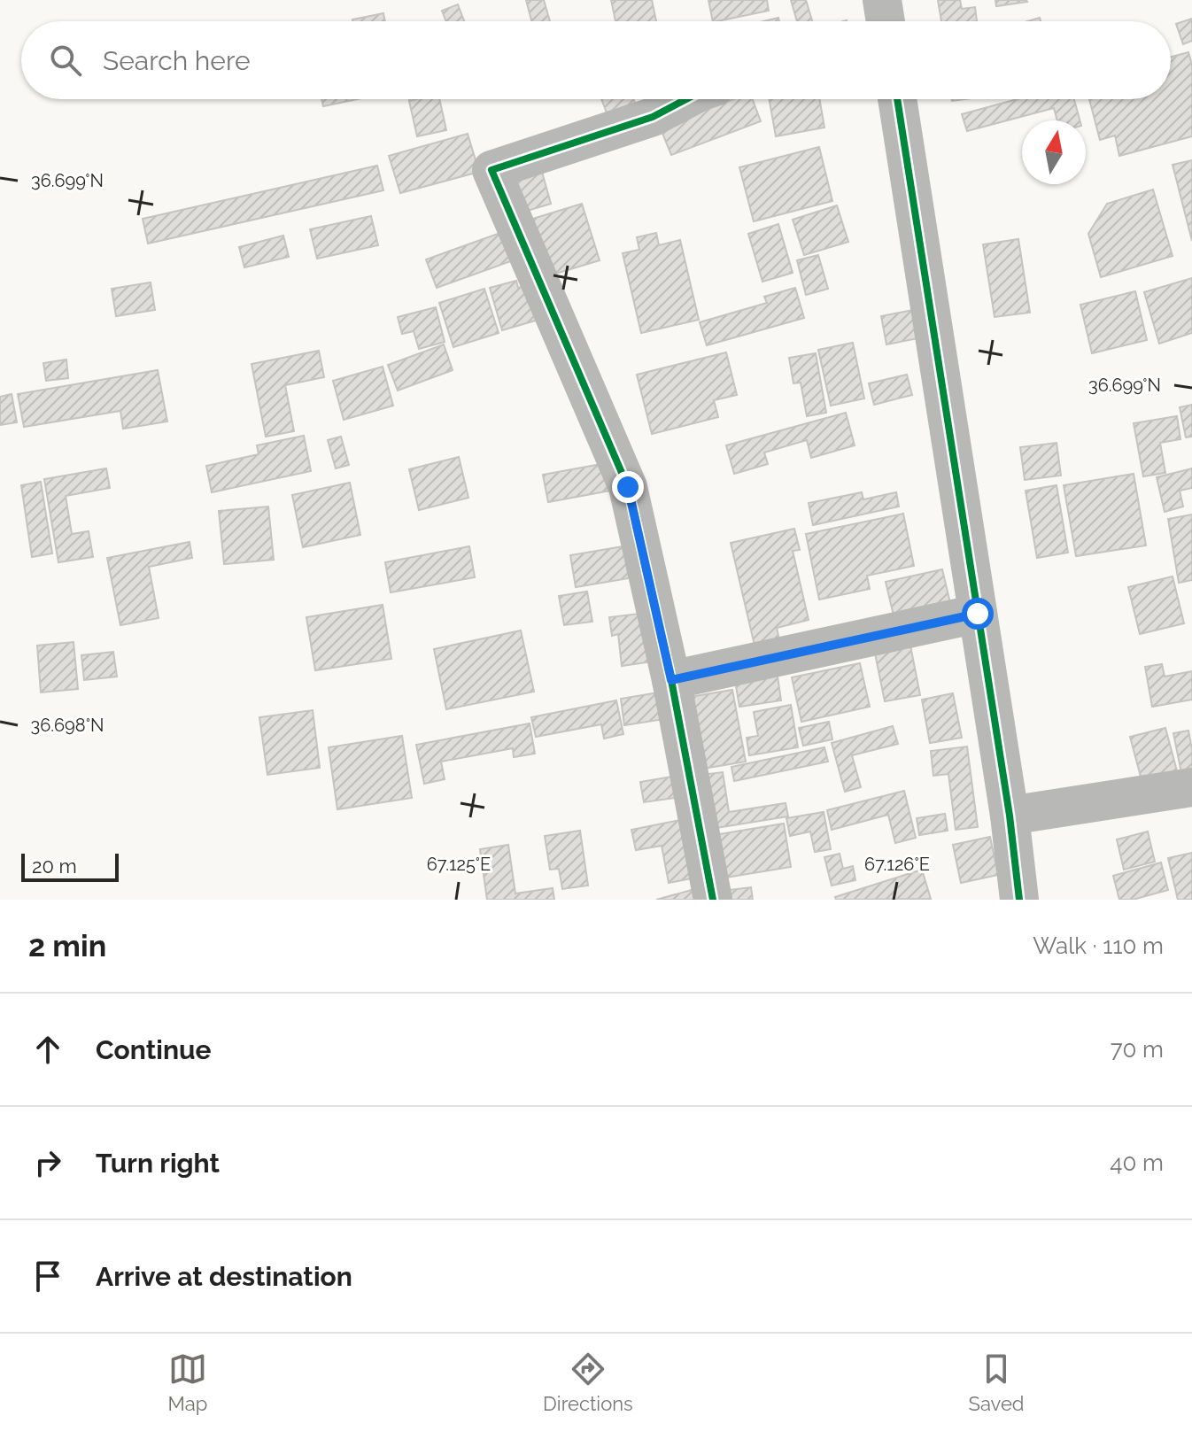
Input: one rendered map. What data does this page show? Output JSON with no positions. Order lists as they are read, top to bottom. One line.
{"scale_bar":"20 m","north":"top","page":{"search":"Search here","scale":"20 m","heading":["2 min","Walk · 110 m"],"list":[["Continue","70 m"],["Turn right","40 m"],"Arrive at destination"],"nav":["Map","Directions","Saved"]},"coordinates":["36.699°N","36.698°N","67.125°E","67.126°E"]}
